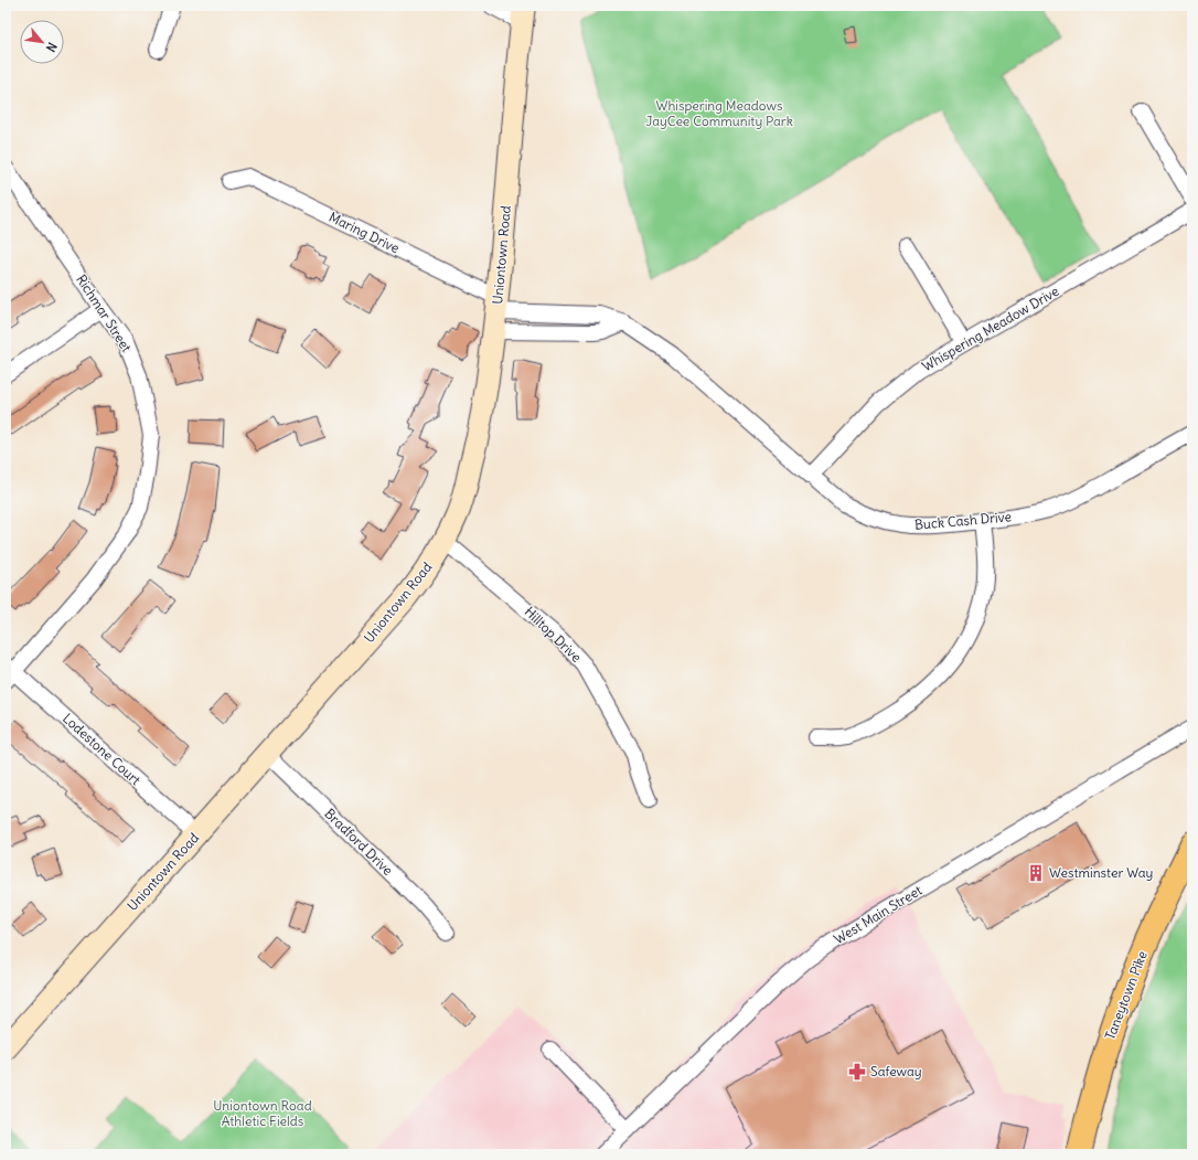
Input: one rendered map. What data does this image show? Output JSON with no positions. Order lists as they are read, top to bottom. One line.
{"streets":{"highway":["Taneytown Pike"],"main road":["Uniontown Road"],"street":["Maring Drive","Richmar Street","Whispering Meadow Drive","Buck Cash Drive","Hilltop Drive","Lodestone Court","Bradford Drive","West Main Street"]},"crossings":[["Maring Drive","Uniontown Road"],["Maring Drive","Buck Cash Drive"],["Uniontown Road","Buck Cash Drive"],["Uniontown Road","Hilltop Drive"],["Uniontown Road","Lodestone Court"],["Uniontown Road","Bradford Drive"],["Richmar Street","Lodestone Court"],["Whispering Meadow Drive","Buck Cash Drive"]],"parks":["Whispering Meadows JayCee Community Park","Uniontown Road Athletic Fields"],"places":{"building":["Westminster Way"],"pharmacy":["Safeway"]},"north":"bottom right"}
